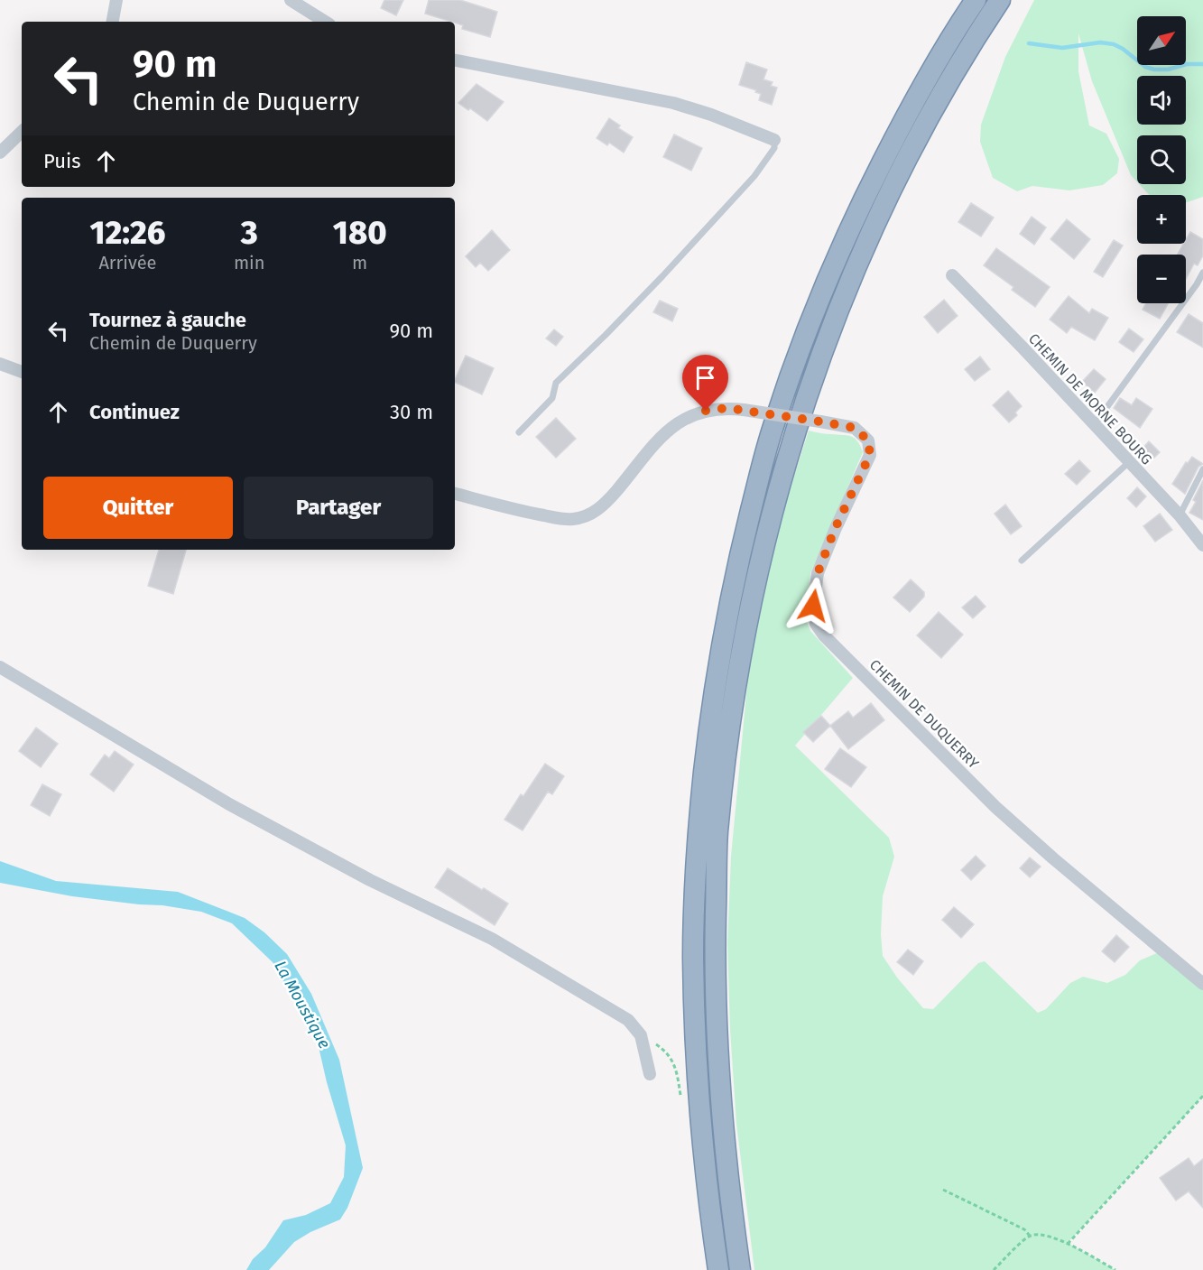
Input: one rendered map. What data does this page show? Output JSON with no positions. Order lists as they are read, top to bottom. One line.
{"streets":{"street":["CHEMIN DE MORNE BOURG","CHEMIN DE DUQUERRY"]},"water":["La Moustique"],"north":"top right","page":{"map_buttons":["+","−"],"turn":["90 m","Chemin de Duquerry"],"then":"Puis","eta":["12:26","Arrivée","3","min","180","m"],"list":[{"name":"Tournez à gauche","note":"Chemin de Duquerry","value":"90 m"},{"name":"Continuez","value":"30 m"}],"buttons":["Quitter","Partager"]}}
